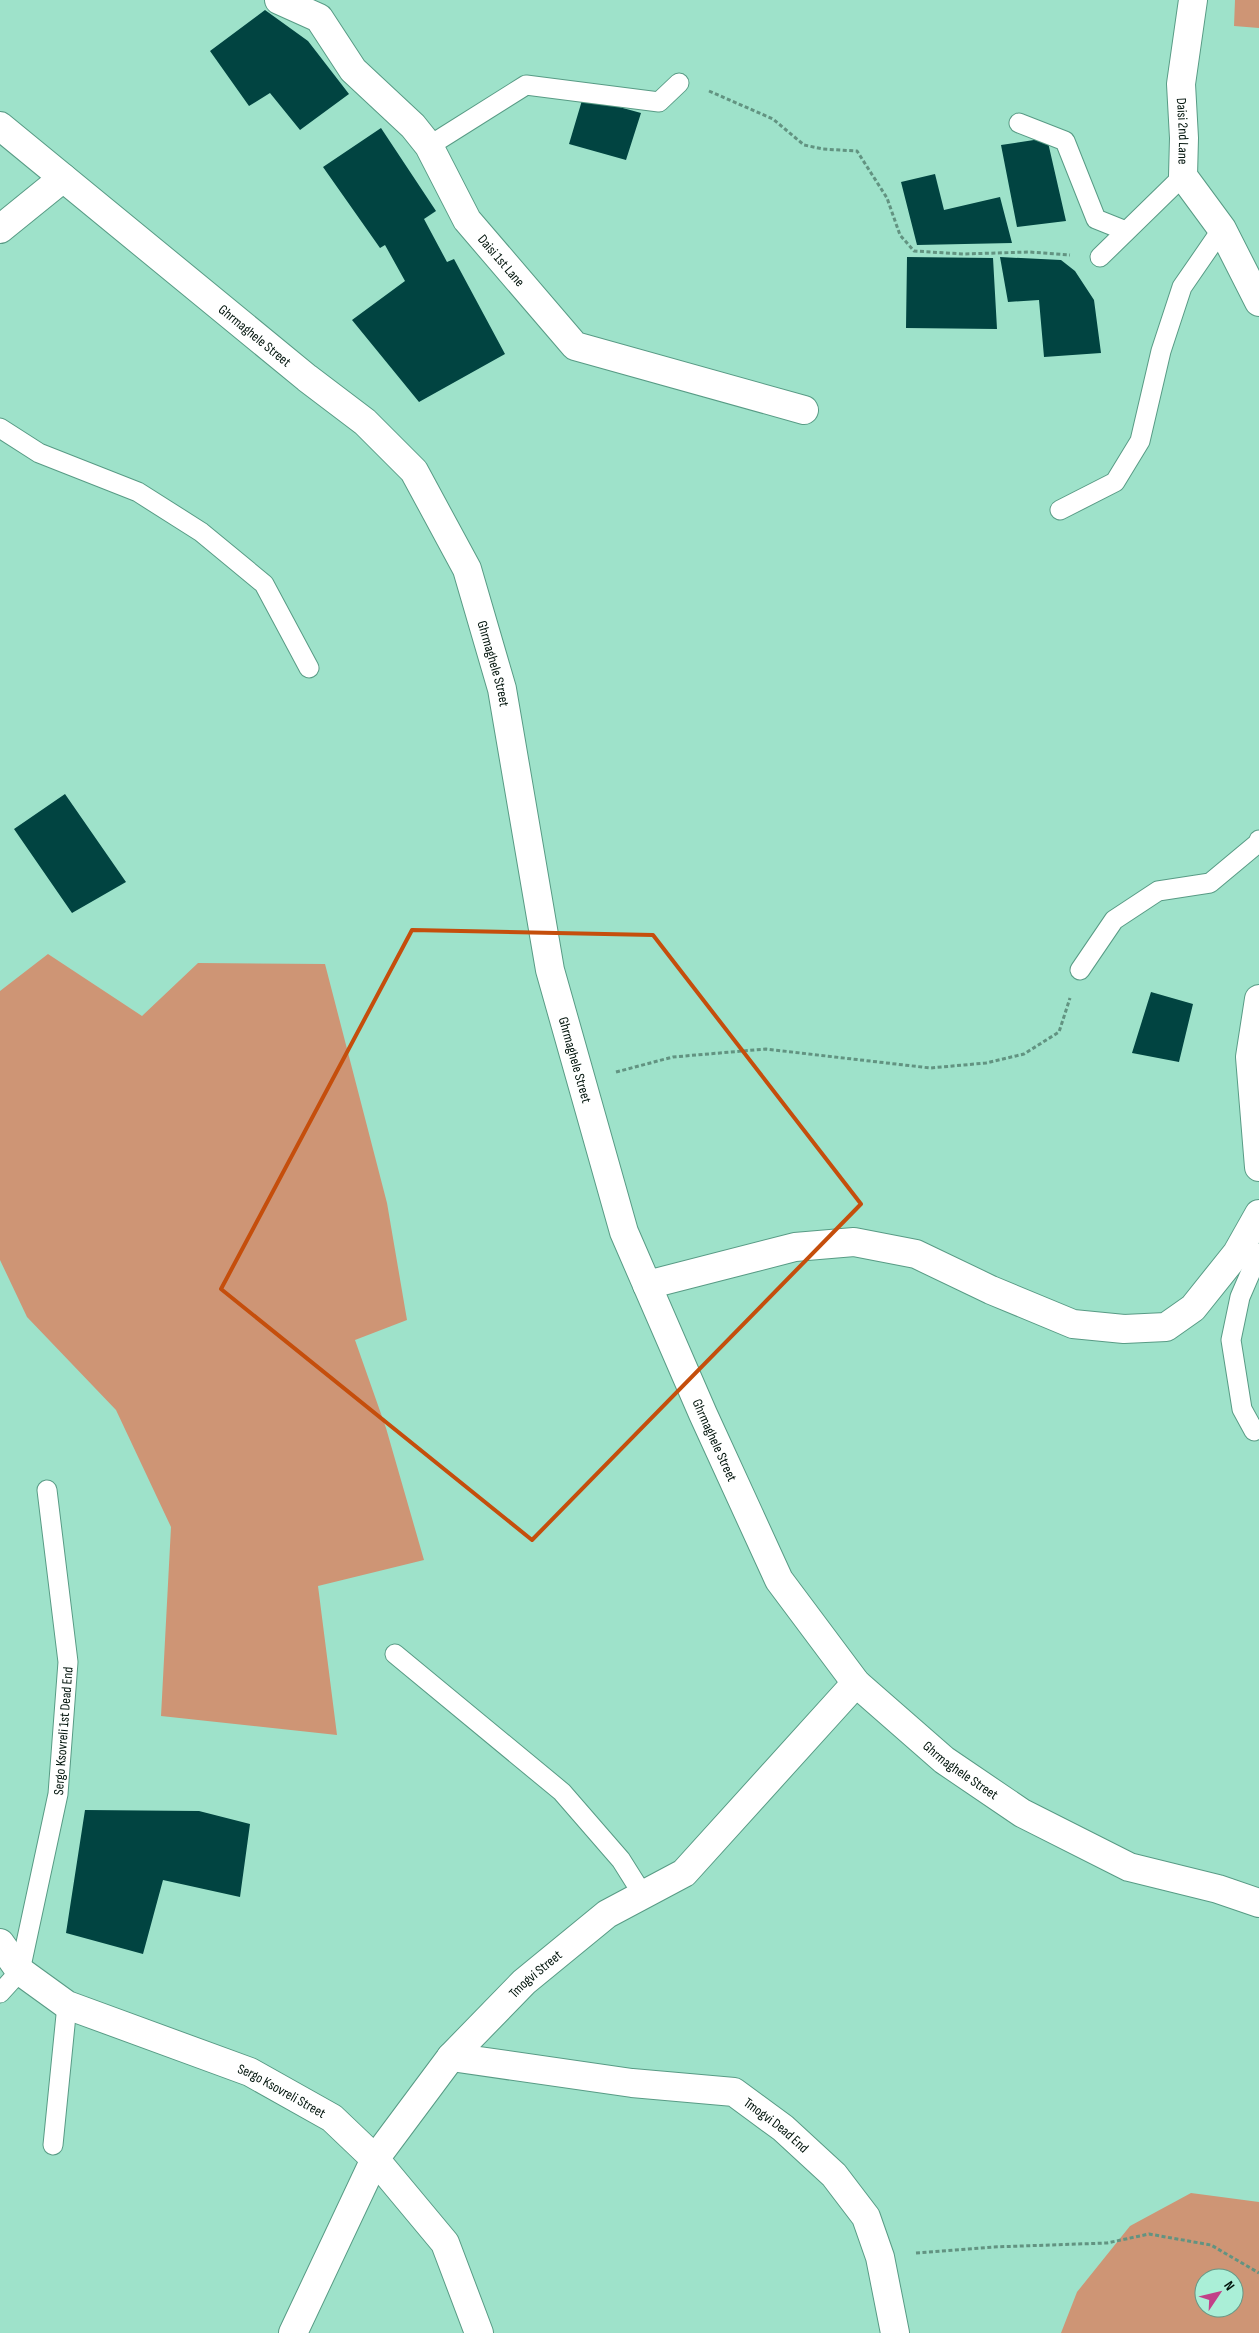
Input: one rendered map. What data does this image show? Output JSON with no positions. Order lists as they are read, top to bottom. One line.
{"streets":{"street":["Daisi 2nd Lane","Daisi 1st Lane","Ghrmaghele Street","Tmogvi Street","Sergo Ksovreli Street","Tmogvi Dead End"],"lane":["Sergo Ksovreli 1st Dead End"]},"crossings":[["Ghrmaghele Street","Tmogvi Street"],["Sergo Ksovreli 1st Dead End","Sergo Ksovreli Street"],["Tmogvi Street","Sergo Ksovreli Street"],["Tmogvi Street","Tmogvi Dead End"]],"north":"top right"}
